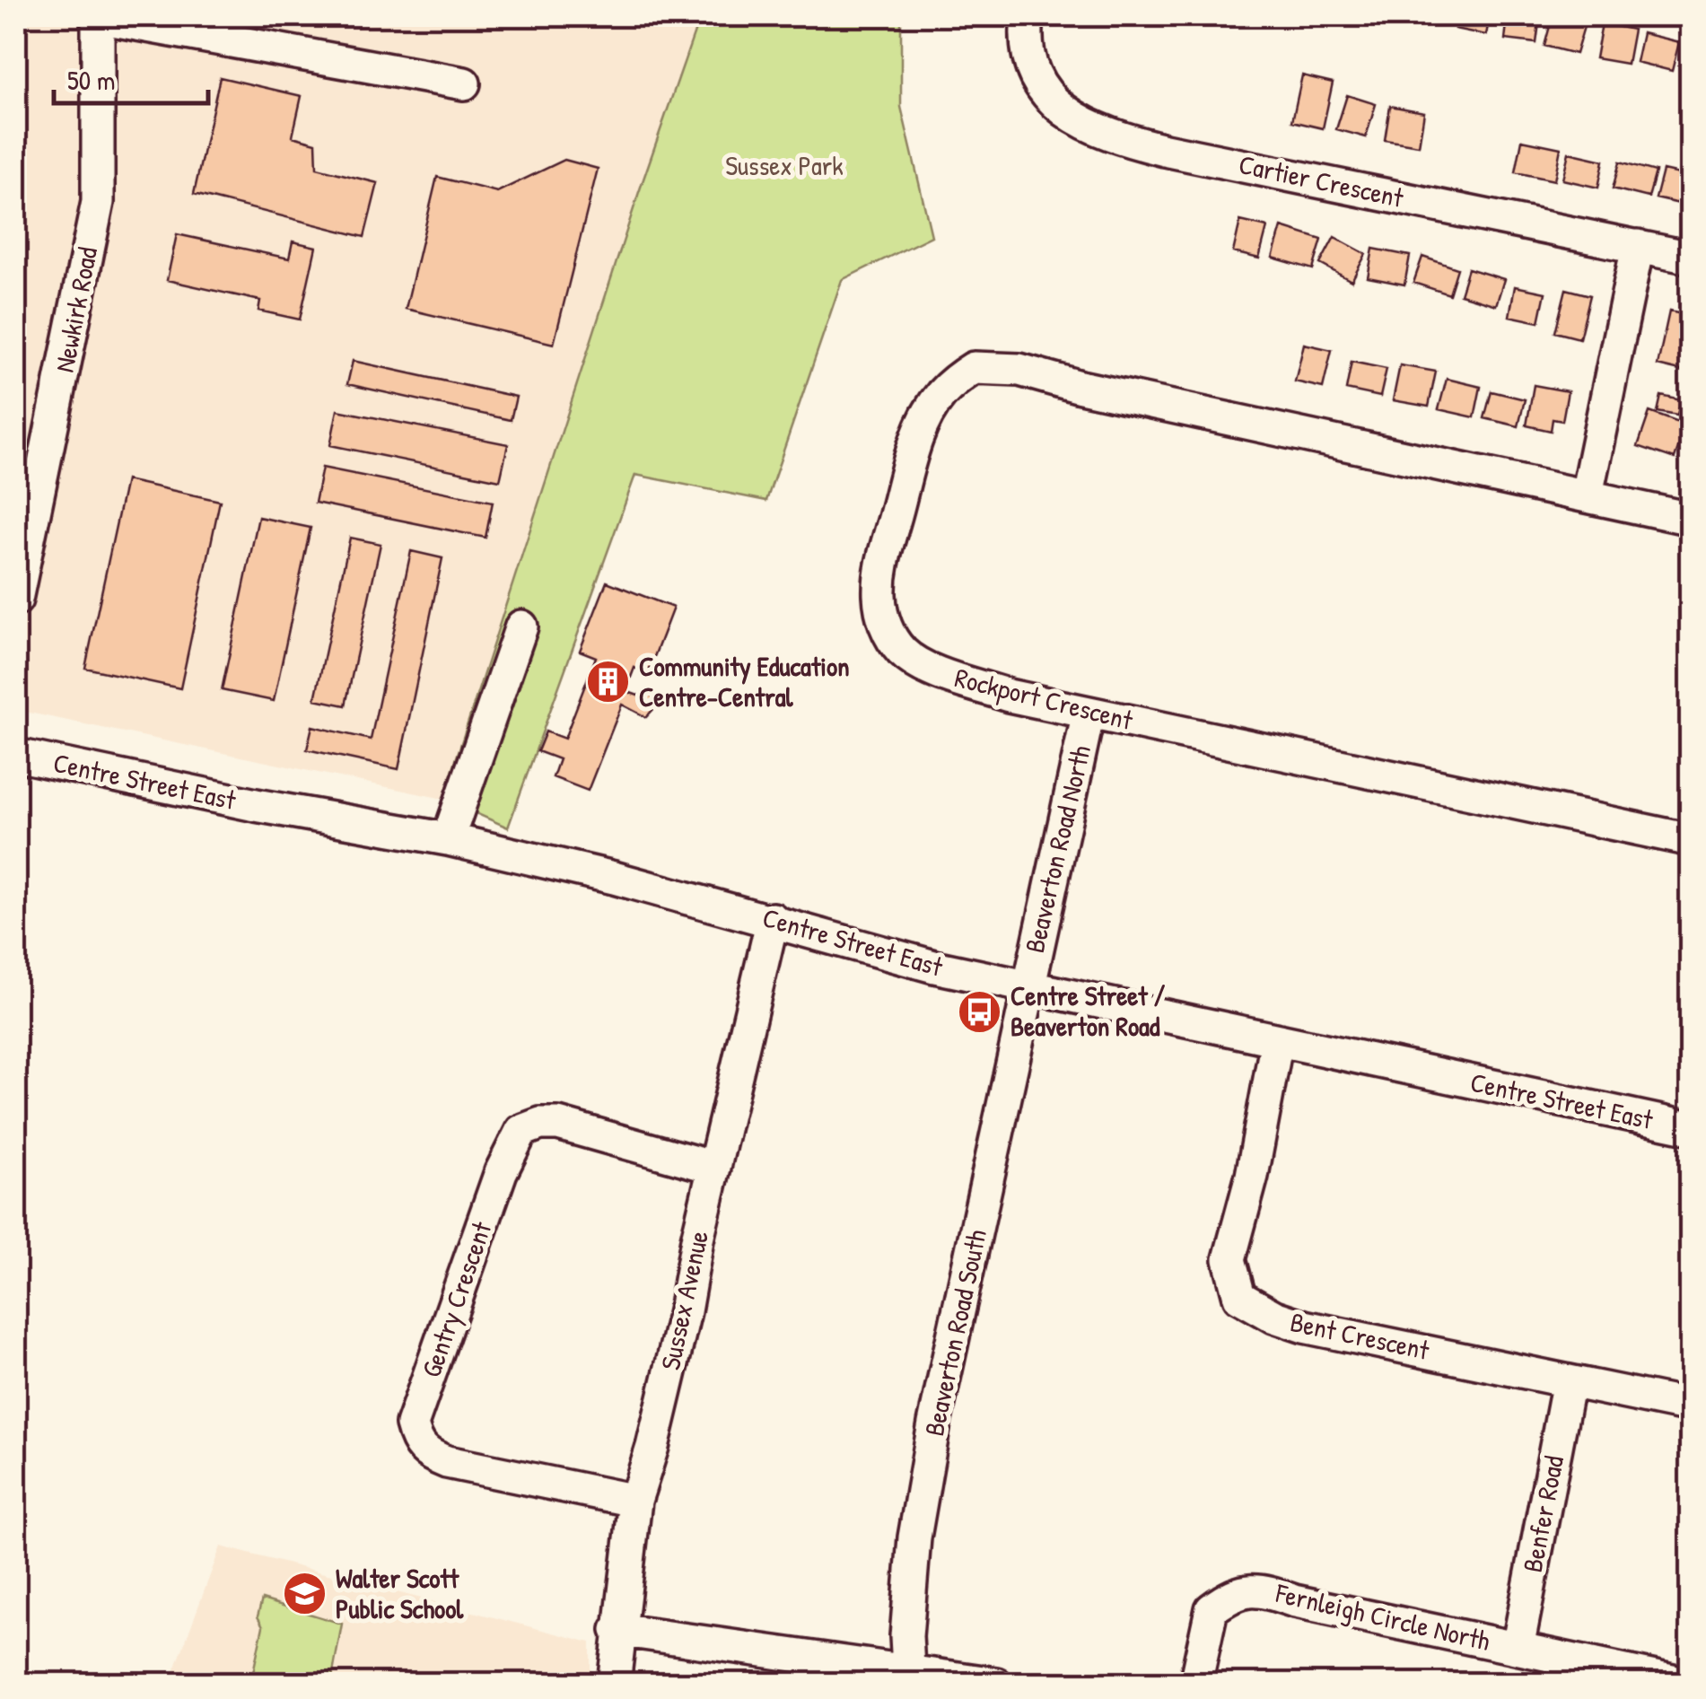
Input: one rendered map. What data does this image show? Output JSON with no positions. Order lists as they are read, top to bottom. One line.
{"streets":{"street":["Cartier Crescent","Newkirk Road","Rockport Crescent","Centre Street East","Beaverton Road North","Gentry Crescent","Sussex Avenue","Beaverton Road South","Bent Crescent","Benfer Road","Fernleigh Circle North"]},"crossings":[["Rockport Crescent","Beaverton Road North"],["Centre Street East","Beaverton Road North"],["Centre Street East","Sussex Avenue"],["Centre Street East","Beaverton Road South"],["Centre Street East","Bent Crescent"],["Beaverton Road North","Beaverton Road South"],["Gentry Crescent","Sussex Avenue"],["Bent Crescent","Benfer Road"],["Benfer Road","Fernleigh Circle North"]],"parks":["Sussex Park"],"places":{"building":["Community Education Centre-Central"],"bus stop":["Centre Street / Beaverton Road"],"school or university":["Walter Scott Public School"]},"scale_bar":"50 m"}
